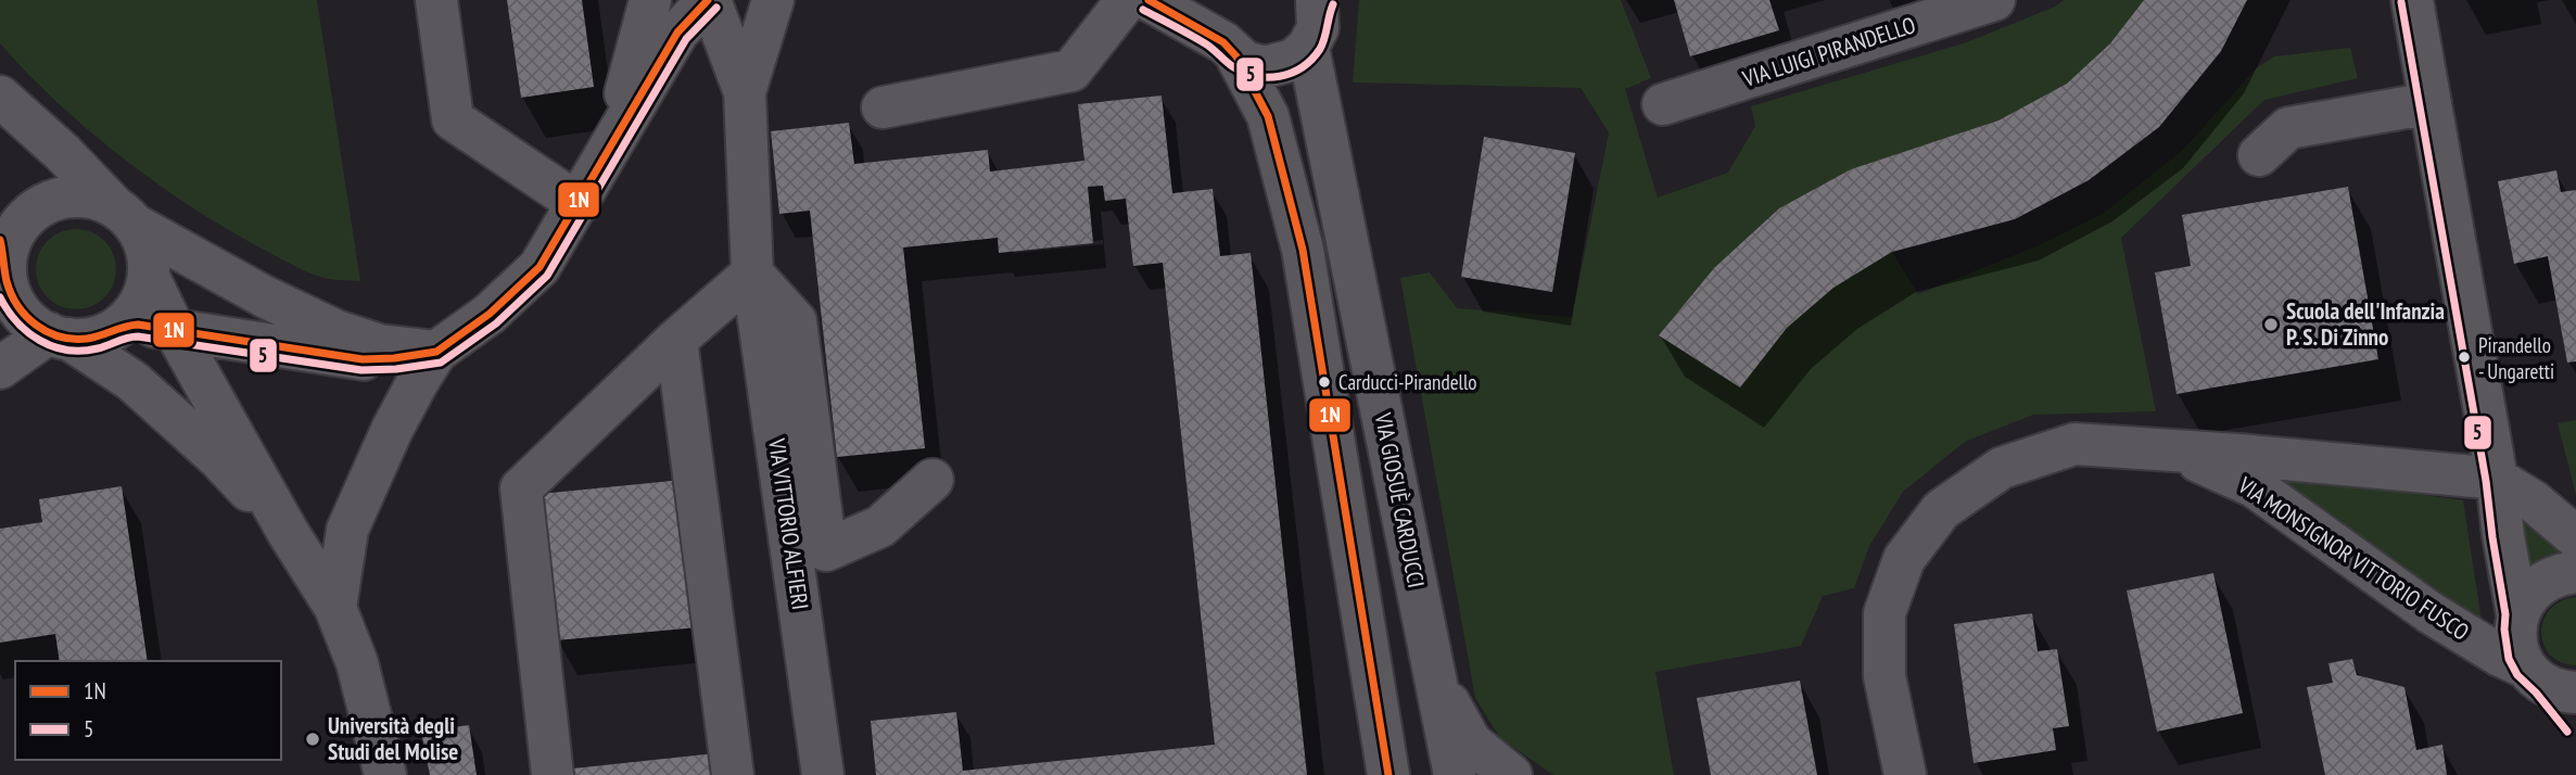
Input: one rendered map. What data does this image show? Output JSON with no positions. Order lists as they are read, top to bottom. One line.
{"streets":{"street":["VIA LUIGI PIRANDELLO","VIA GIOSUÈ CARDUCCI","VIA VITTORIO ALFIERI","VIA MONSIGNOR VITTORIO FUSCO"]},"places":["Scuola dell'Infanzia P. S. Di Zinno","Pirandello - Ungaretti","Carducci-Pirandello","Università degli Studi del Molise"],"lines":["transit line 1N","transit line 5"],"legend":["1N","5"]}
